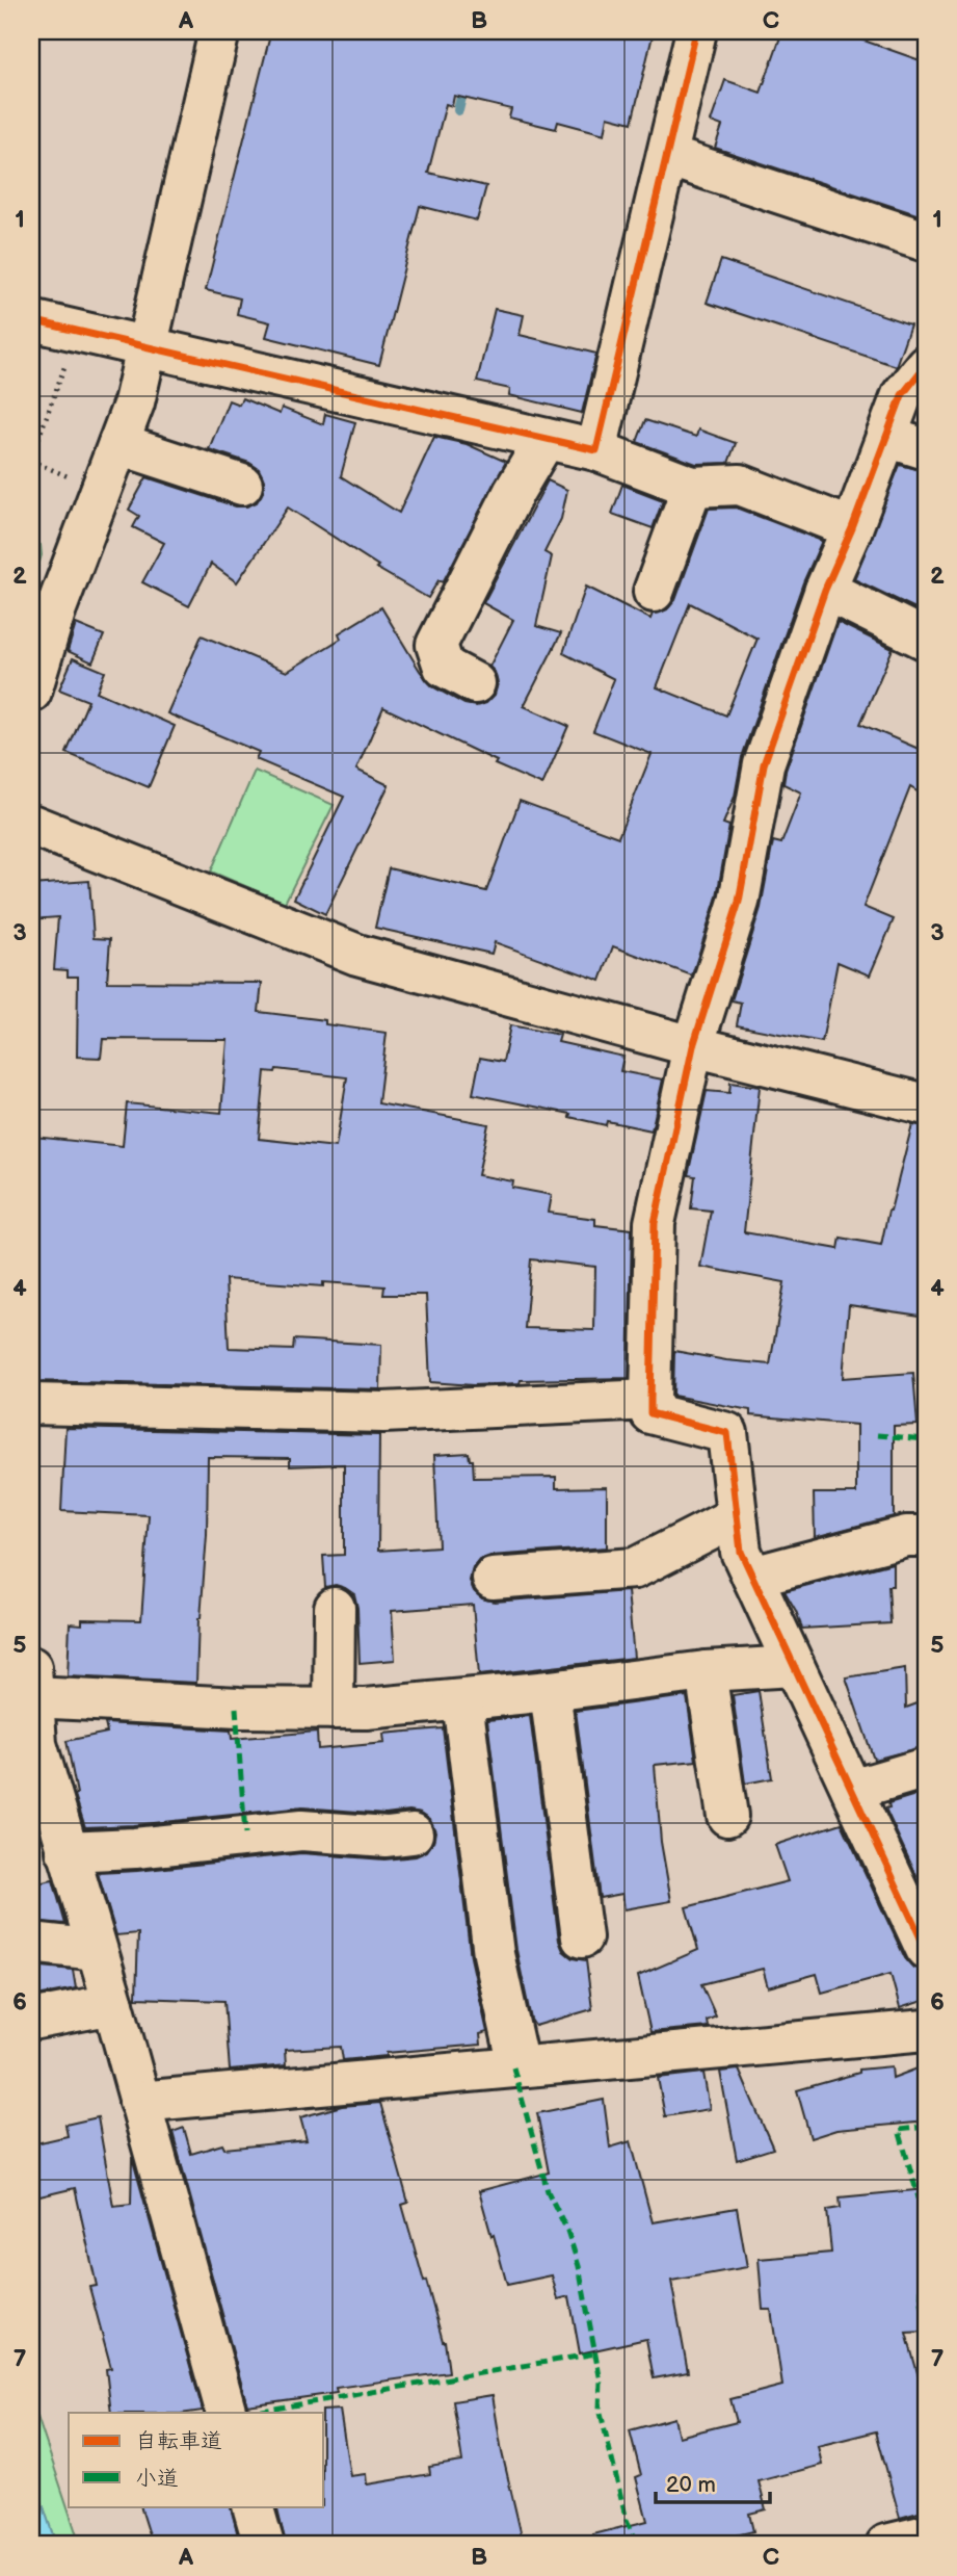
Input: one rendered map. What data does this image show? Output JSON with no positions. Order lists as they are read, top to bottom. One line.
{"legend":["自転車道","小道"],"scale_bar":"20 m","grid":{"columns":["A","B","C"],"rows":["1","2","3","4","5","6","7"]}}
